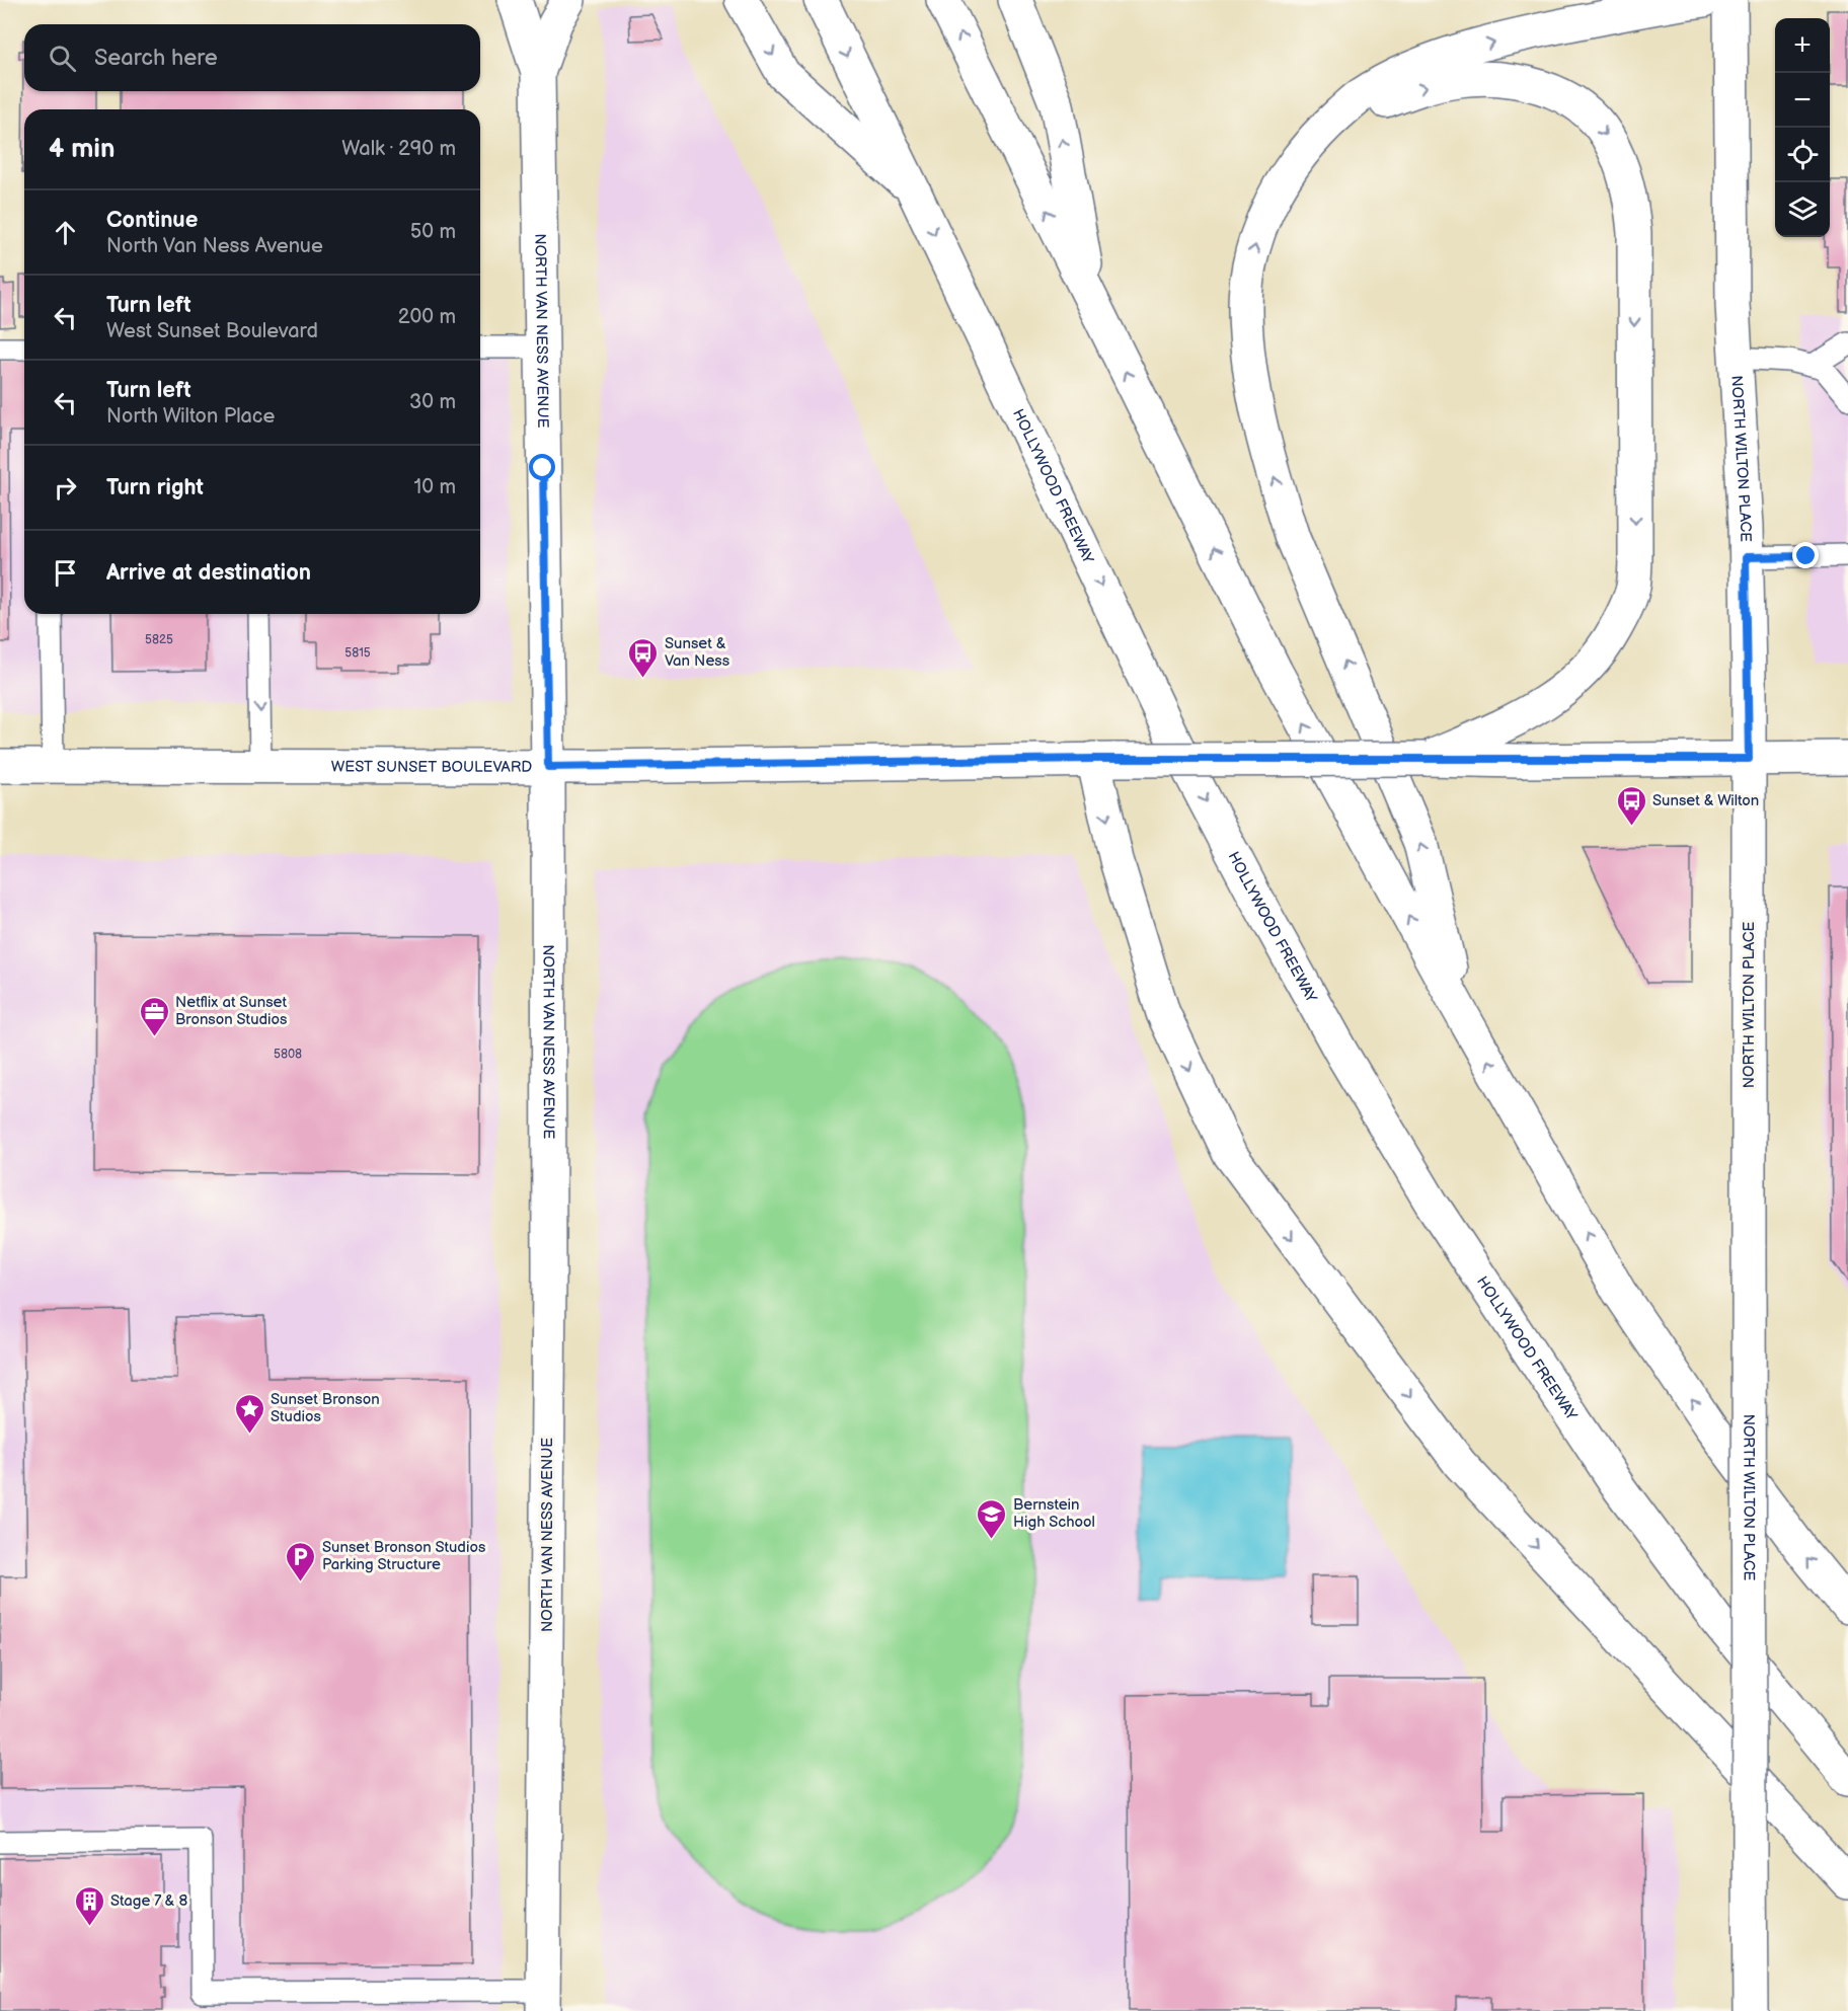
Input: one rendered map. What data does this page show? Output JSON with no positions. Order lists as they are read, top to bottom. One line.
{"streets":{"main road":["NORTH VAN NESS AVENUE","NORTH WILTON PLACE","HOLLYWOOD FREEWAY","WEST SUNSET BOULEVARD"]},"crossings":[["NORTH VAN NESS AVENUE","WEST SUNSET BOULEVARD"],["NORTH WILTON PLACE","WEST SUNSET BOULEVARD"]],"places":{"bus stop":["Sunset & Van Ness","Sunset & Wilton"],"office":["Netflix at Sunset Bronson Studios"],"place":["Sunset Bronson Studios"],"school or university":["Bernstein High School"],"parking":["Sunset Bronson Studios Parking Structure"],"building":["Stage 7 & 8"]},"house_numbers":["5825","5815","5808"],"page":{"map_buttons":["+","−"],"search":"Search here","heading":["4 min","Walk · 290 m"],"list":[["Continue","North Van Ness Avenue","50 m"],["Turn left","West Sunset Boulevard","200 m"],["Turn left","North Wilton Place","30 m"],["Turn right","10 m"],"Arrive at destination"]}}
